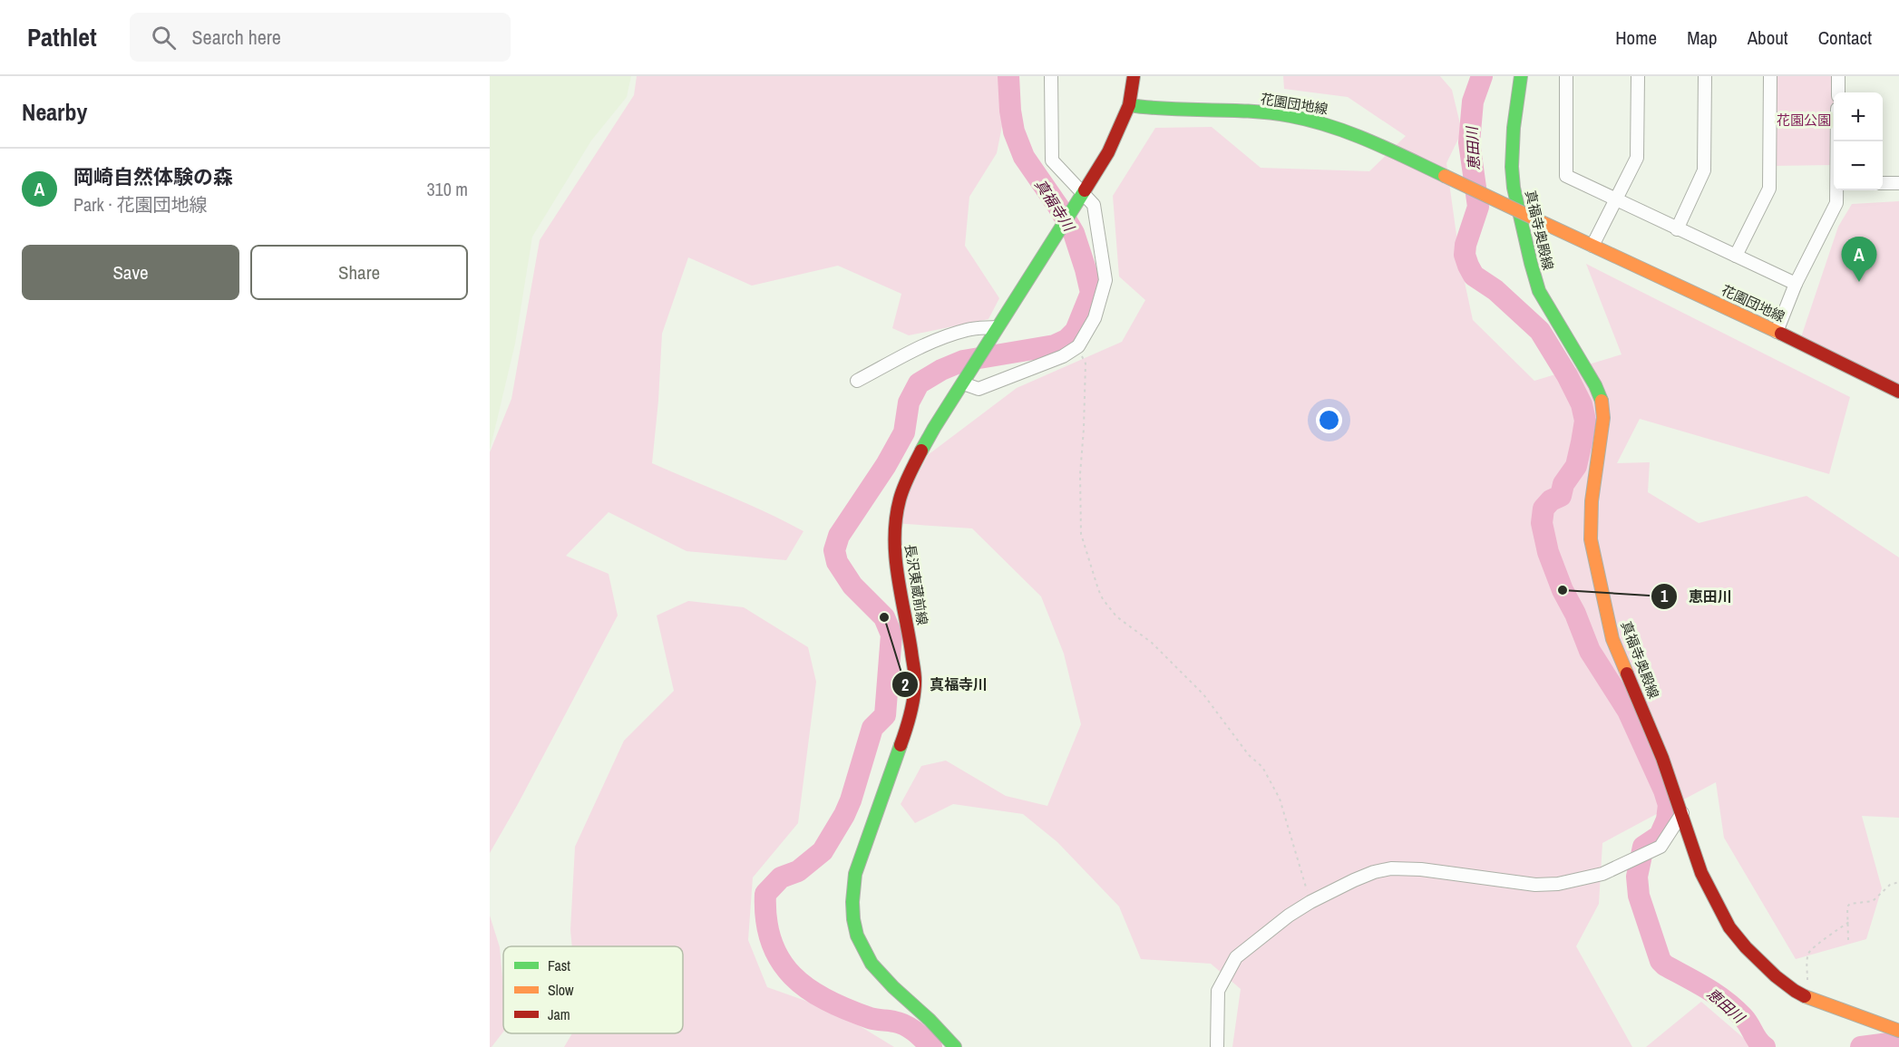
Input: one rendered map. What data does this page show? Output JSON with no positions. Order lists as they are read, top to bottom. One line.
{"streets":{"street":["花園団地線","真福寺奥殿線","長沢東蔵前線"]},"crossings":[["花園団地線","長沢東蔵前線"]],"water":["恵田川","真福寺川"],"parks":["花園公園"],"places":["恵田川","真福寺川"],"legend":["Fast","Slow","Jam"],"page":{"header":"Pathlet","search":"Search here","nav":["Home","Map","About","Contact"],"heading":"Nearby","map_buttons":["+","−"],"list":[{"mark":"A","name":"岡崎自然体験の森","note":"Park · 花園団地線","value":"310 m"}],"buttons":["Save","Share"],"pins":"A"}}
